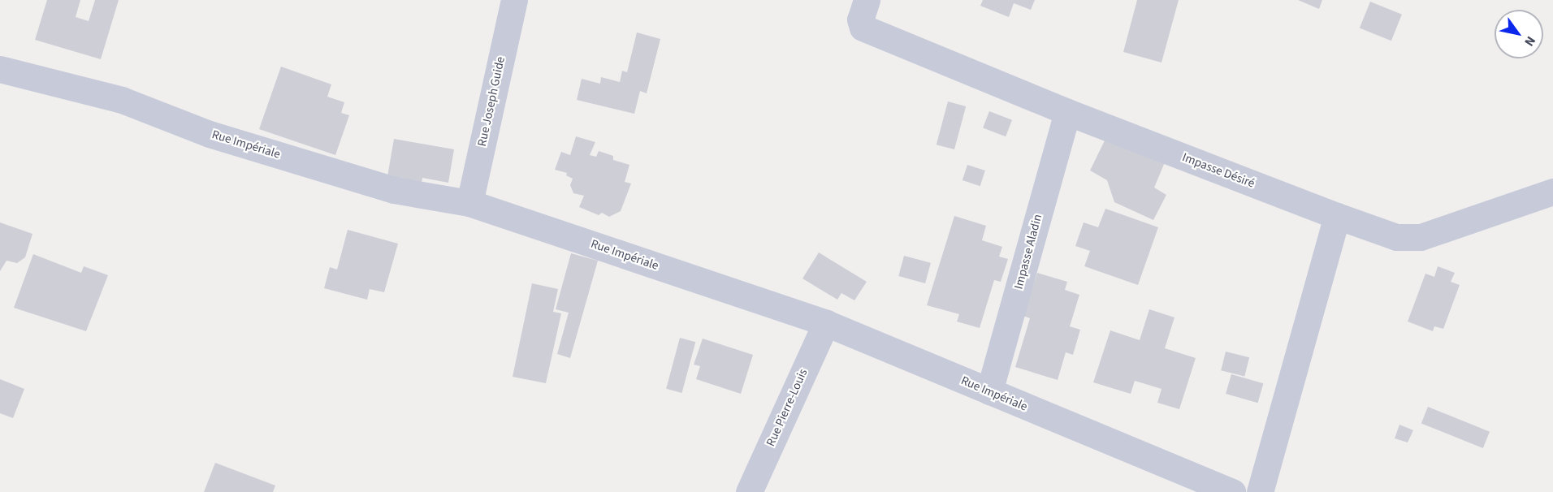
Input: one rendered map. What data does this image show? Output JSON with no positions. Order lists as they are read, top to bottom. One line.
{"streets":{"street":["Rue Joseph Guide","Rue Impériale","Impasse Désiré","Impasse Aladin","Rue Pierre-Louis"]},"crossings":[["Rue Joseph Guide","Rue Impériale"],["Rue Impériale","Impasse Aladin"],["Rue Impériale","Rue Pierre-Louis"],["Impasse Désiré","Impasse Aladin"]],"north":"bottom right"}
